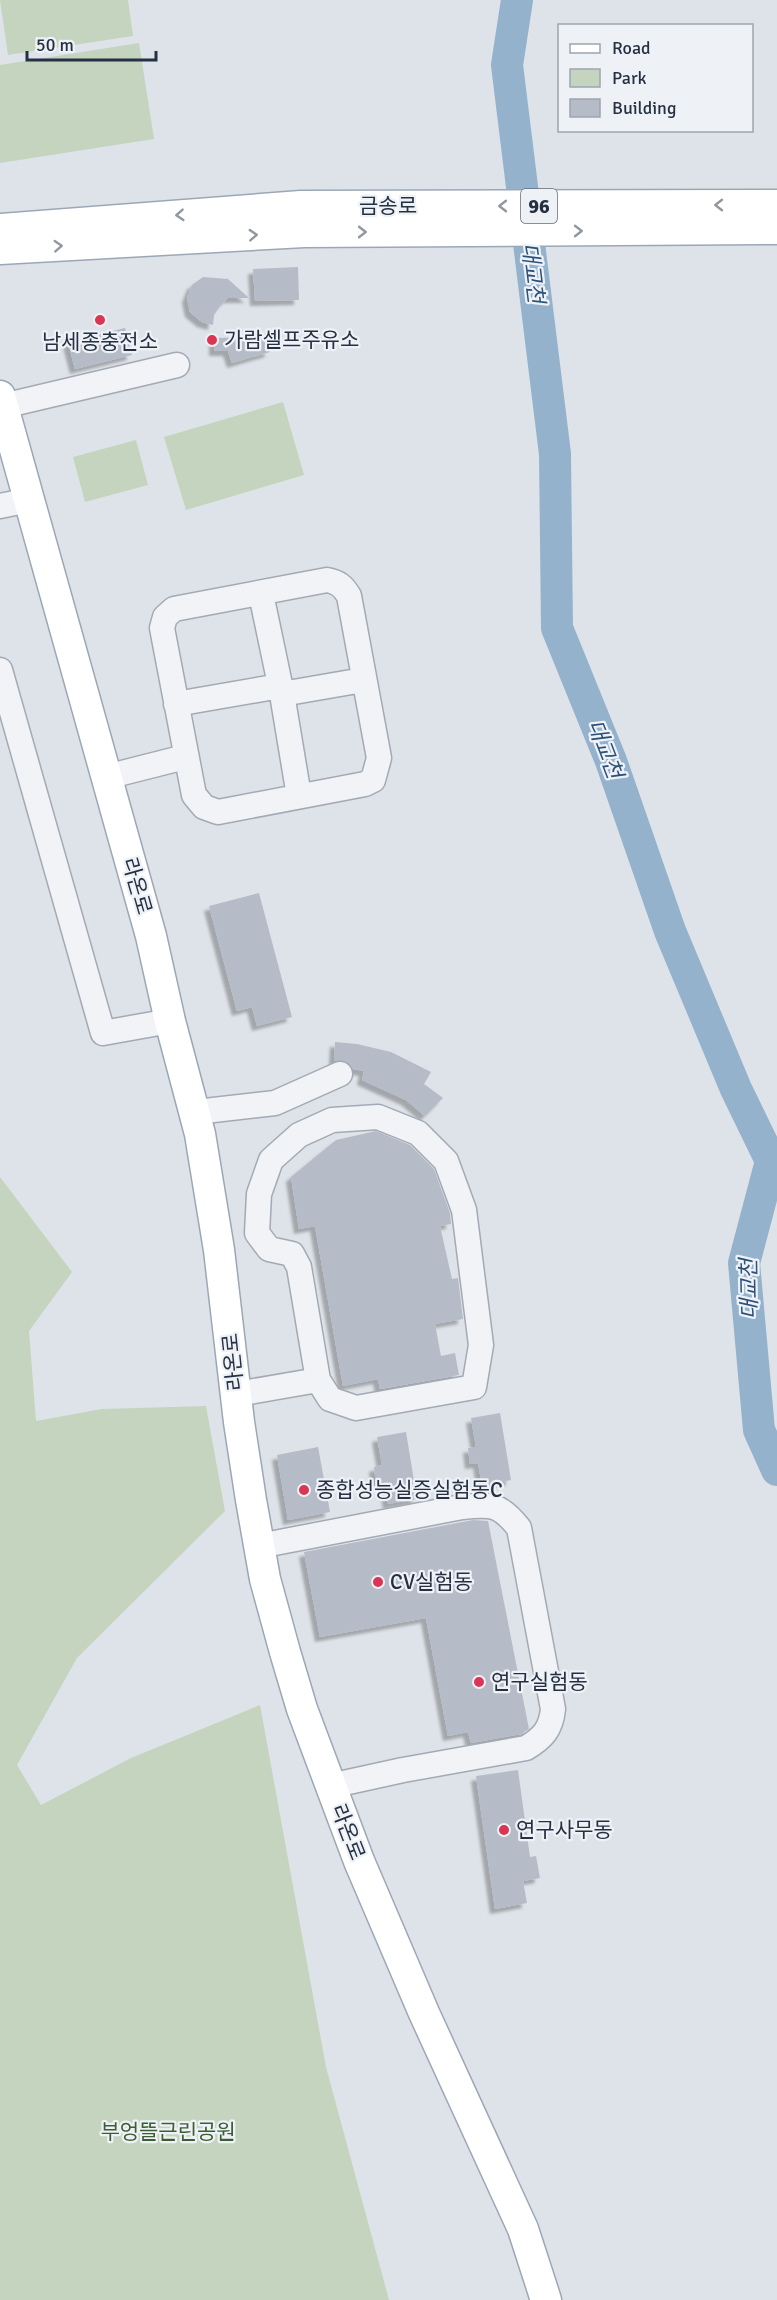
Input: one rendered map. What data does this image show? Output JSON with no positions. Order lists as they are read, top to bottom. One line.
{"streets":{"main road":["금송로","96","라온로"]},"water":["대교천"],"parks":["부엉뜰근린공원"],"places":["남세종충전소","가람셀프주유소","종합성능실증실험동C","CV실험동","연구실험동","연구사무동"],"legend":["Road","Park","Building"],"scale_bar":"50 m"}
